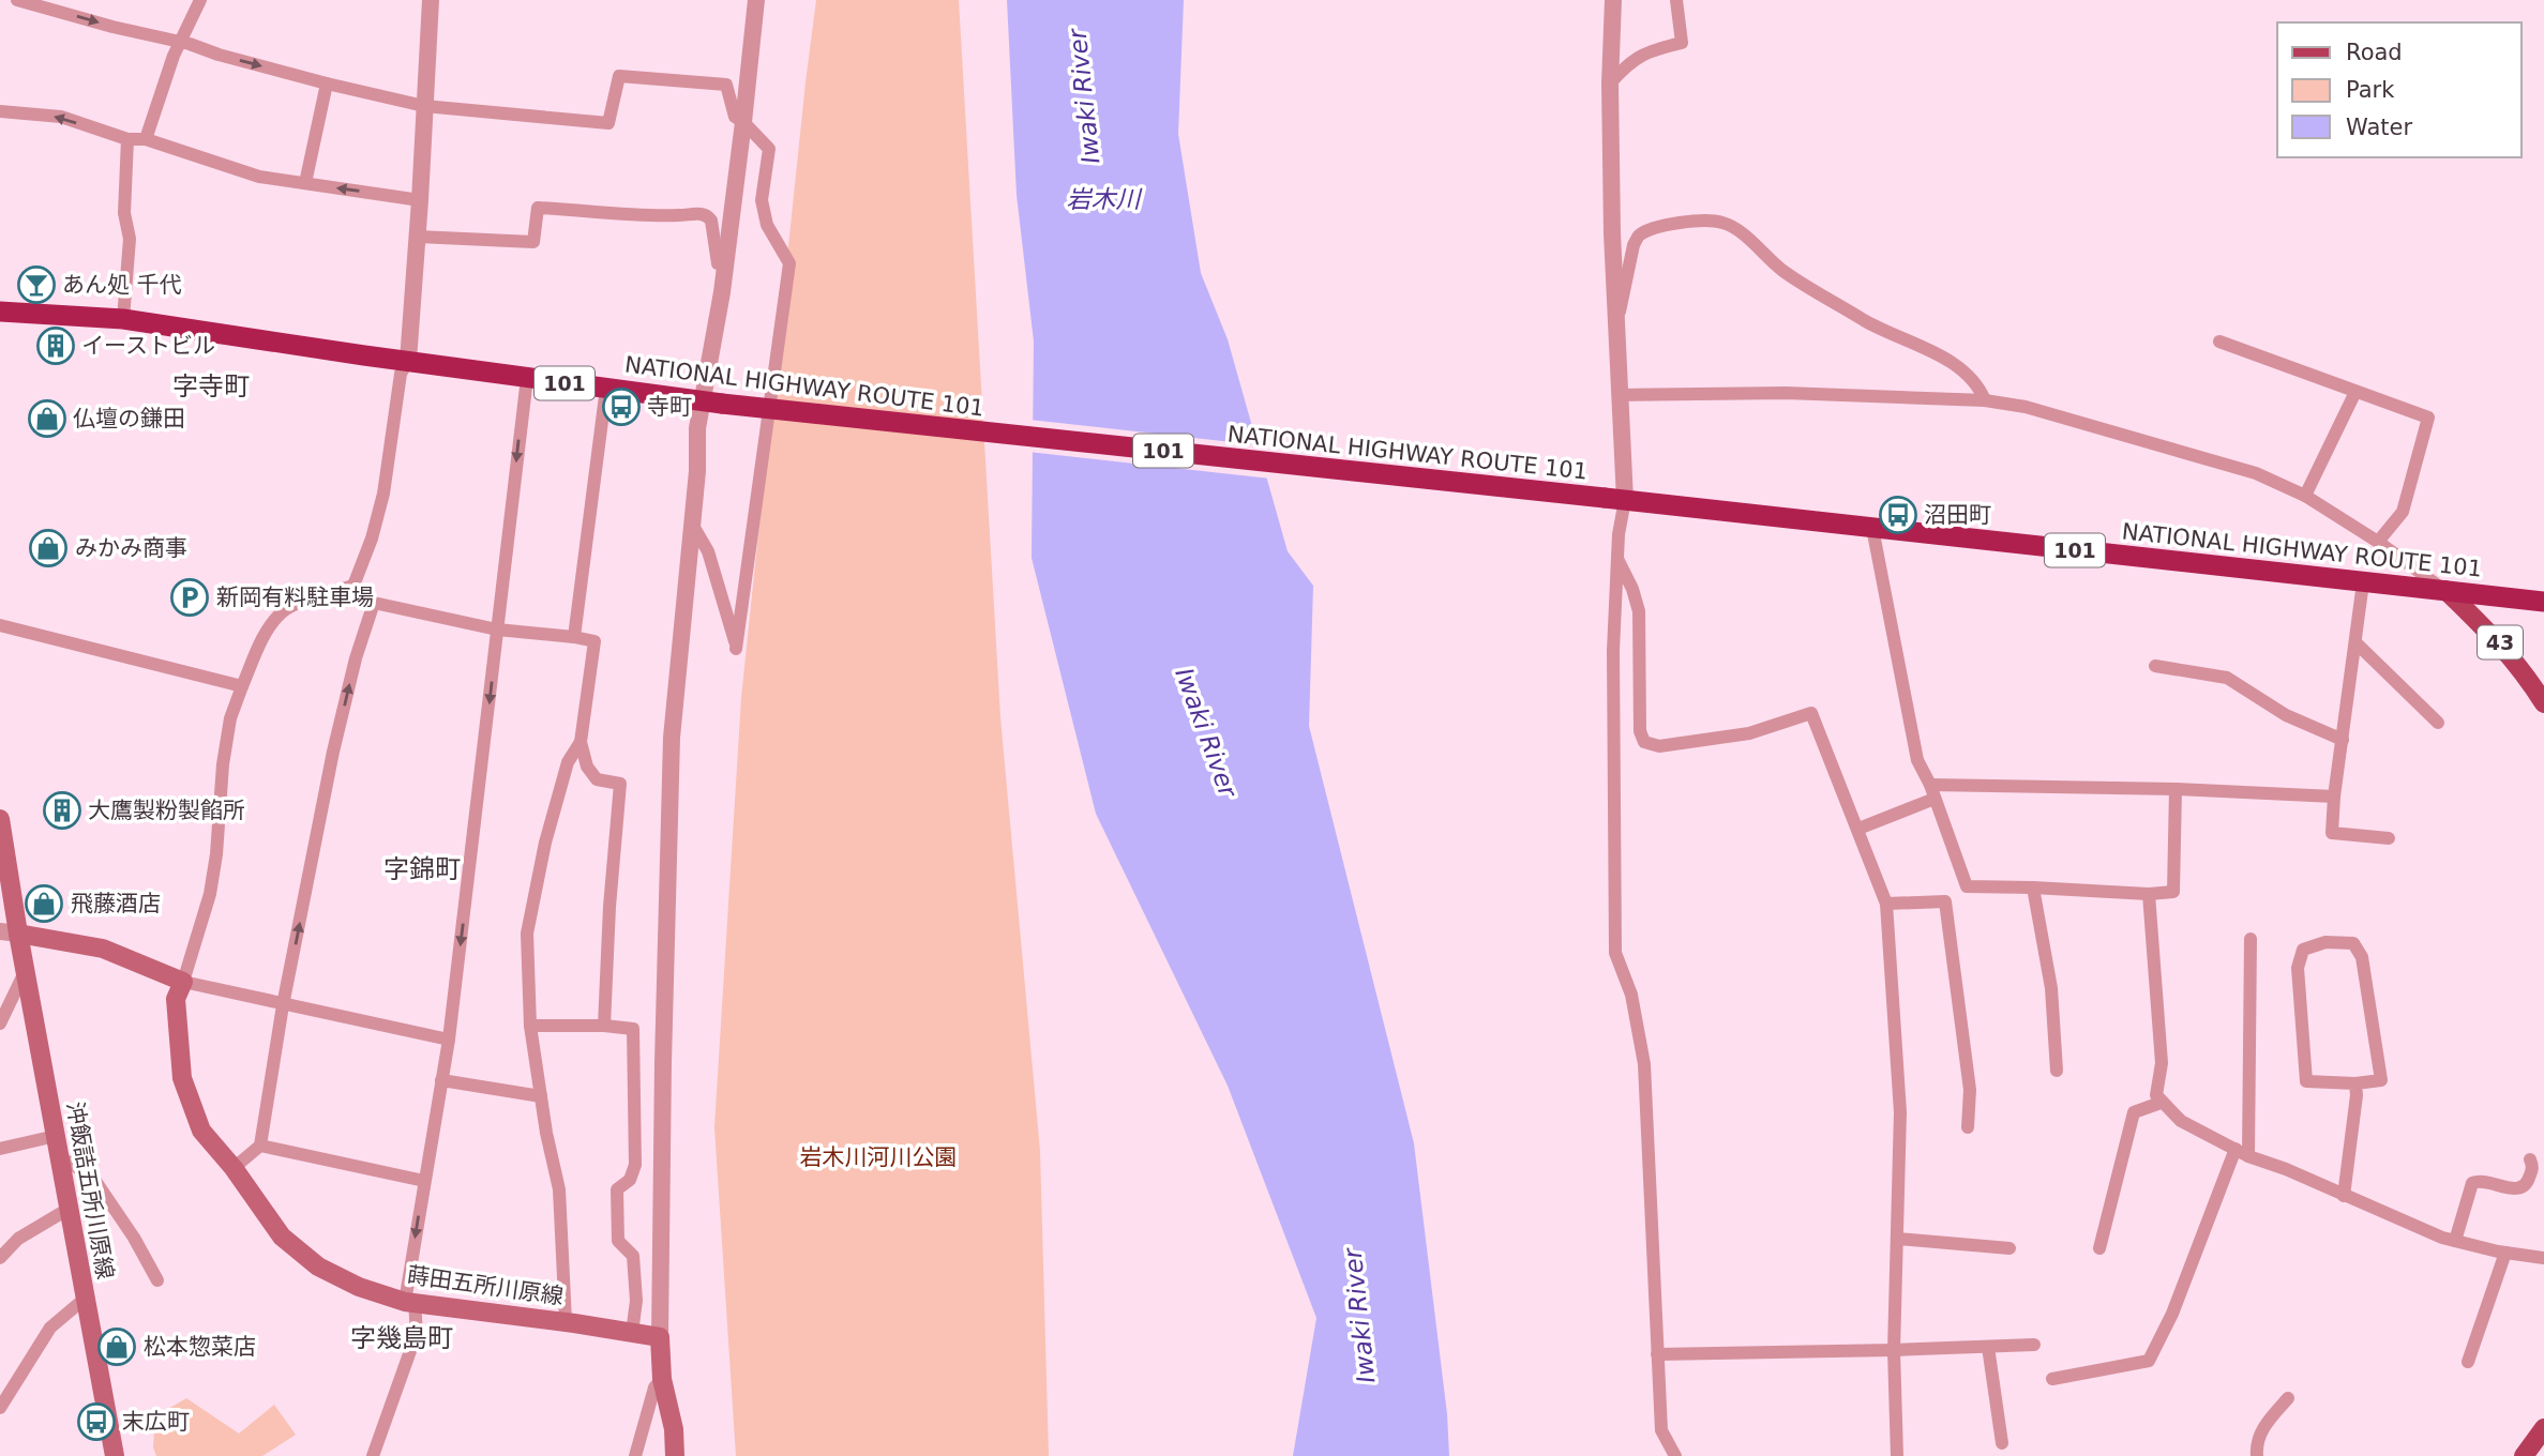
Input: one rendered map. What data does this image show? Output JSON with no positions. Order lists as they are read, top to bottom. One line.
{"streets":{"highway":["101","NATIONAL HIGHWAY ROUTE 101"],"main road":["43","沖飯詰五所川原線","蒔田五所川原線"]},"crossings":[["NATIONAL HIGHWAY ROUTE 101","43"]],"districts":["字寺町","字錦町","字幾島町"],"water":["Iwaki River","岩木川"],"parks":["岩木川河川公園"],"places":{"bar":["あん処 千代"],"building":["イーストビル","大鷹製粉製餡所"],"bus stop":["寺町","沼田町","末広町"],"shop":["仏壇の鎌田","みかみ商事","飛藤酒店","松本惣菜店"],"parking":["新岡有料駐車場"]},"legend":["Road","Park","Water"]}
